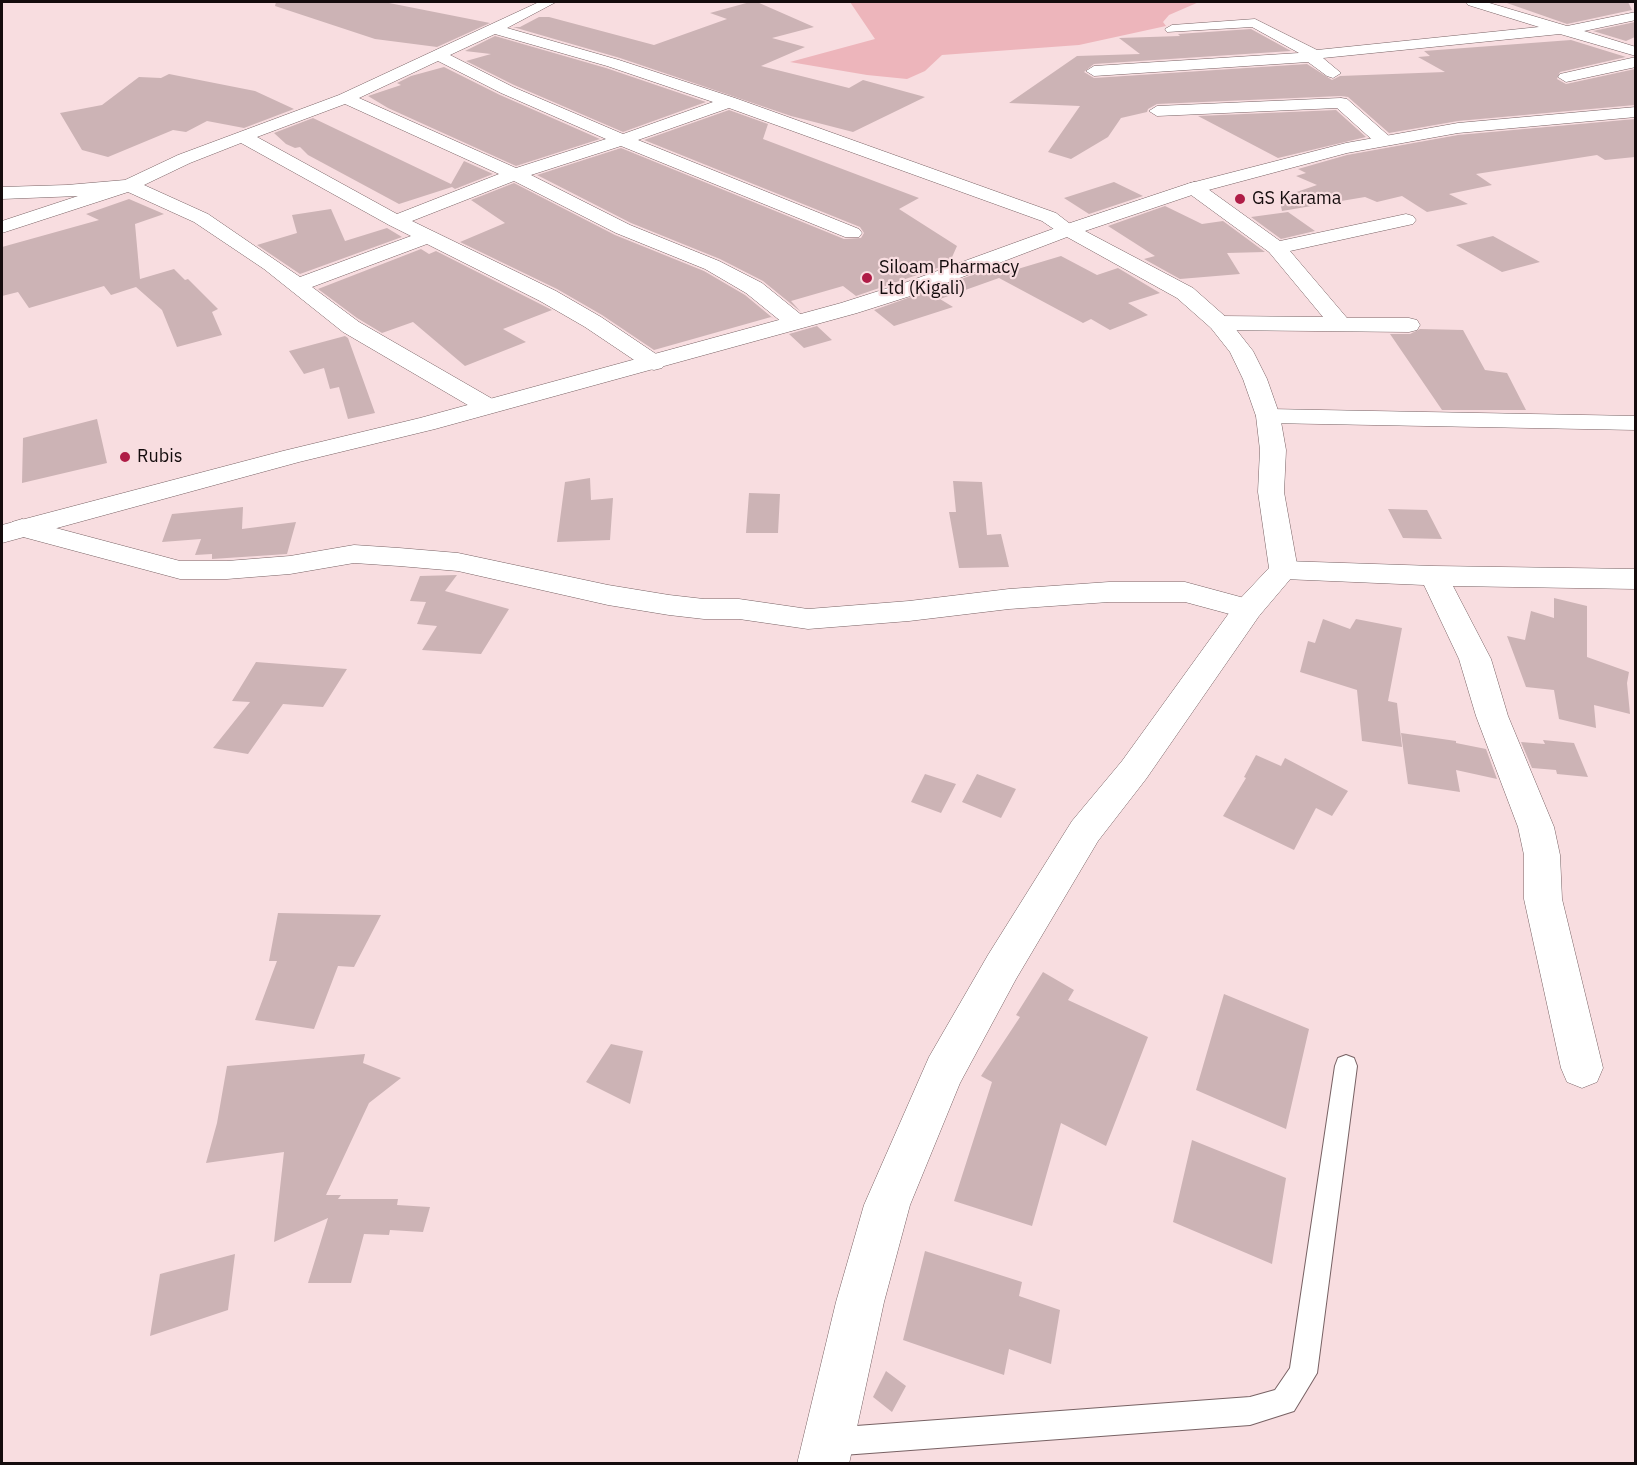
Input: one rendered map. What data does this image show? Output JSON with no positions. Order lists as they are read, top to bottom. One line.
{"places":["GS Karama","Siloam Pharmacy Ltd (Kigali)","Rubis"]}
